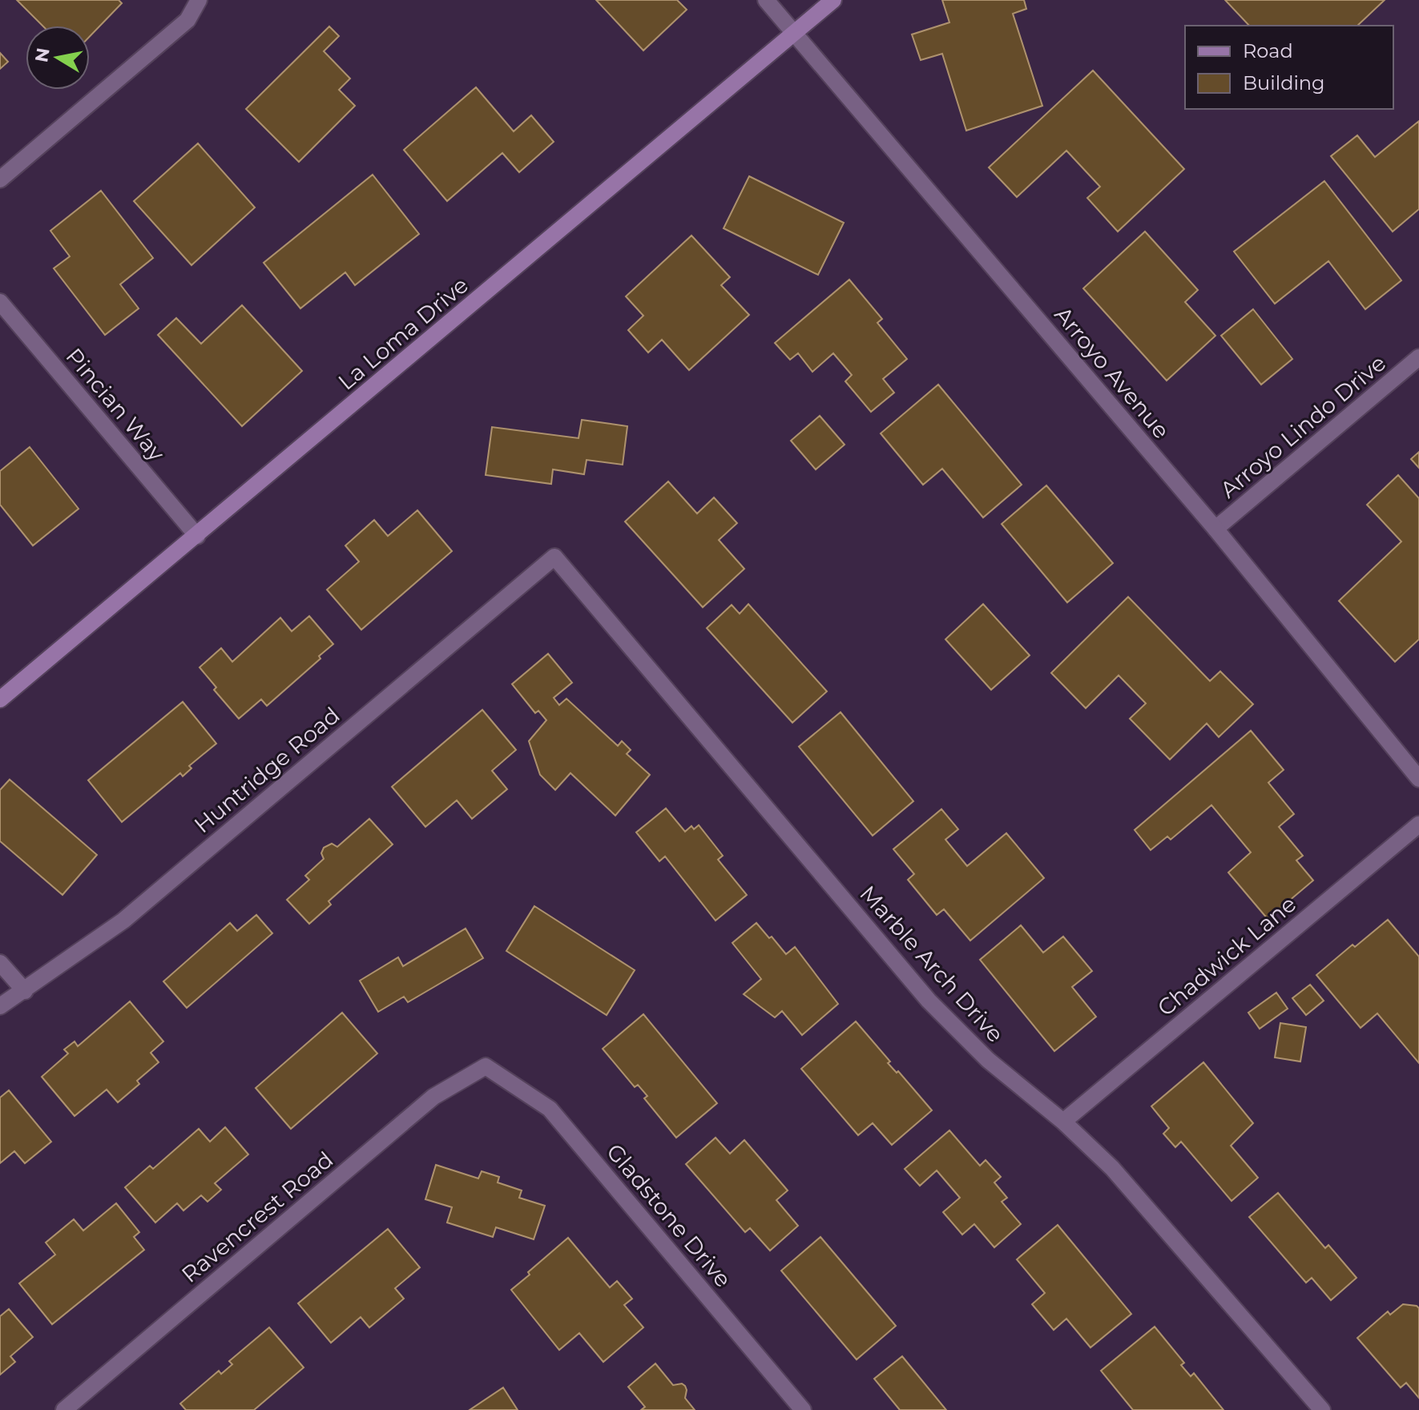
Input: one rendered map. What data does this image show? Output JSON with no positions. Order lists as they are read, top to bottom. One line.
{"streets":{"main road":["La Loma Drive"],"street":["Arroyo Avenue","Pincian Way","Arroyo Lindo Drive","Huntridge Road","Chadwick Lane","Marble Arch Drive","Gladstone Drive","Ravencrest Road"]},"crossings":[["La Loma Drive","Arroyo Avenue"],["La Loma Drive","Pincian Way"],["Arroyo Avenue","Arroyo Lindo Drive"],["Huntridge Road","Marble Arch Drive"],["Chadwick Lane","Marble Arch Drive"],["Gladstone Drive","Ravencrest Road"]],"legend":["Road","Building"],"north":"left"}
